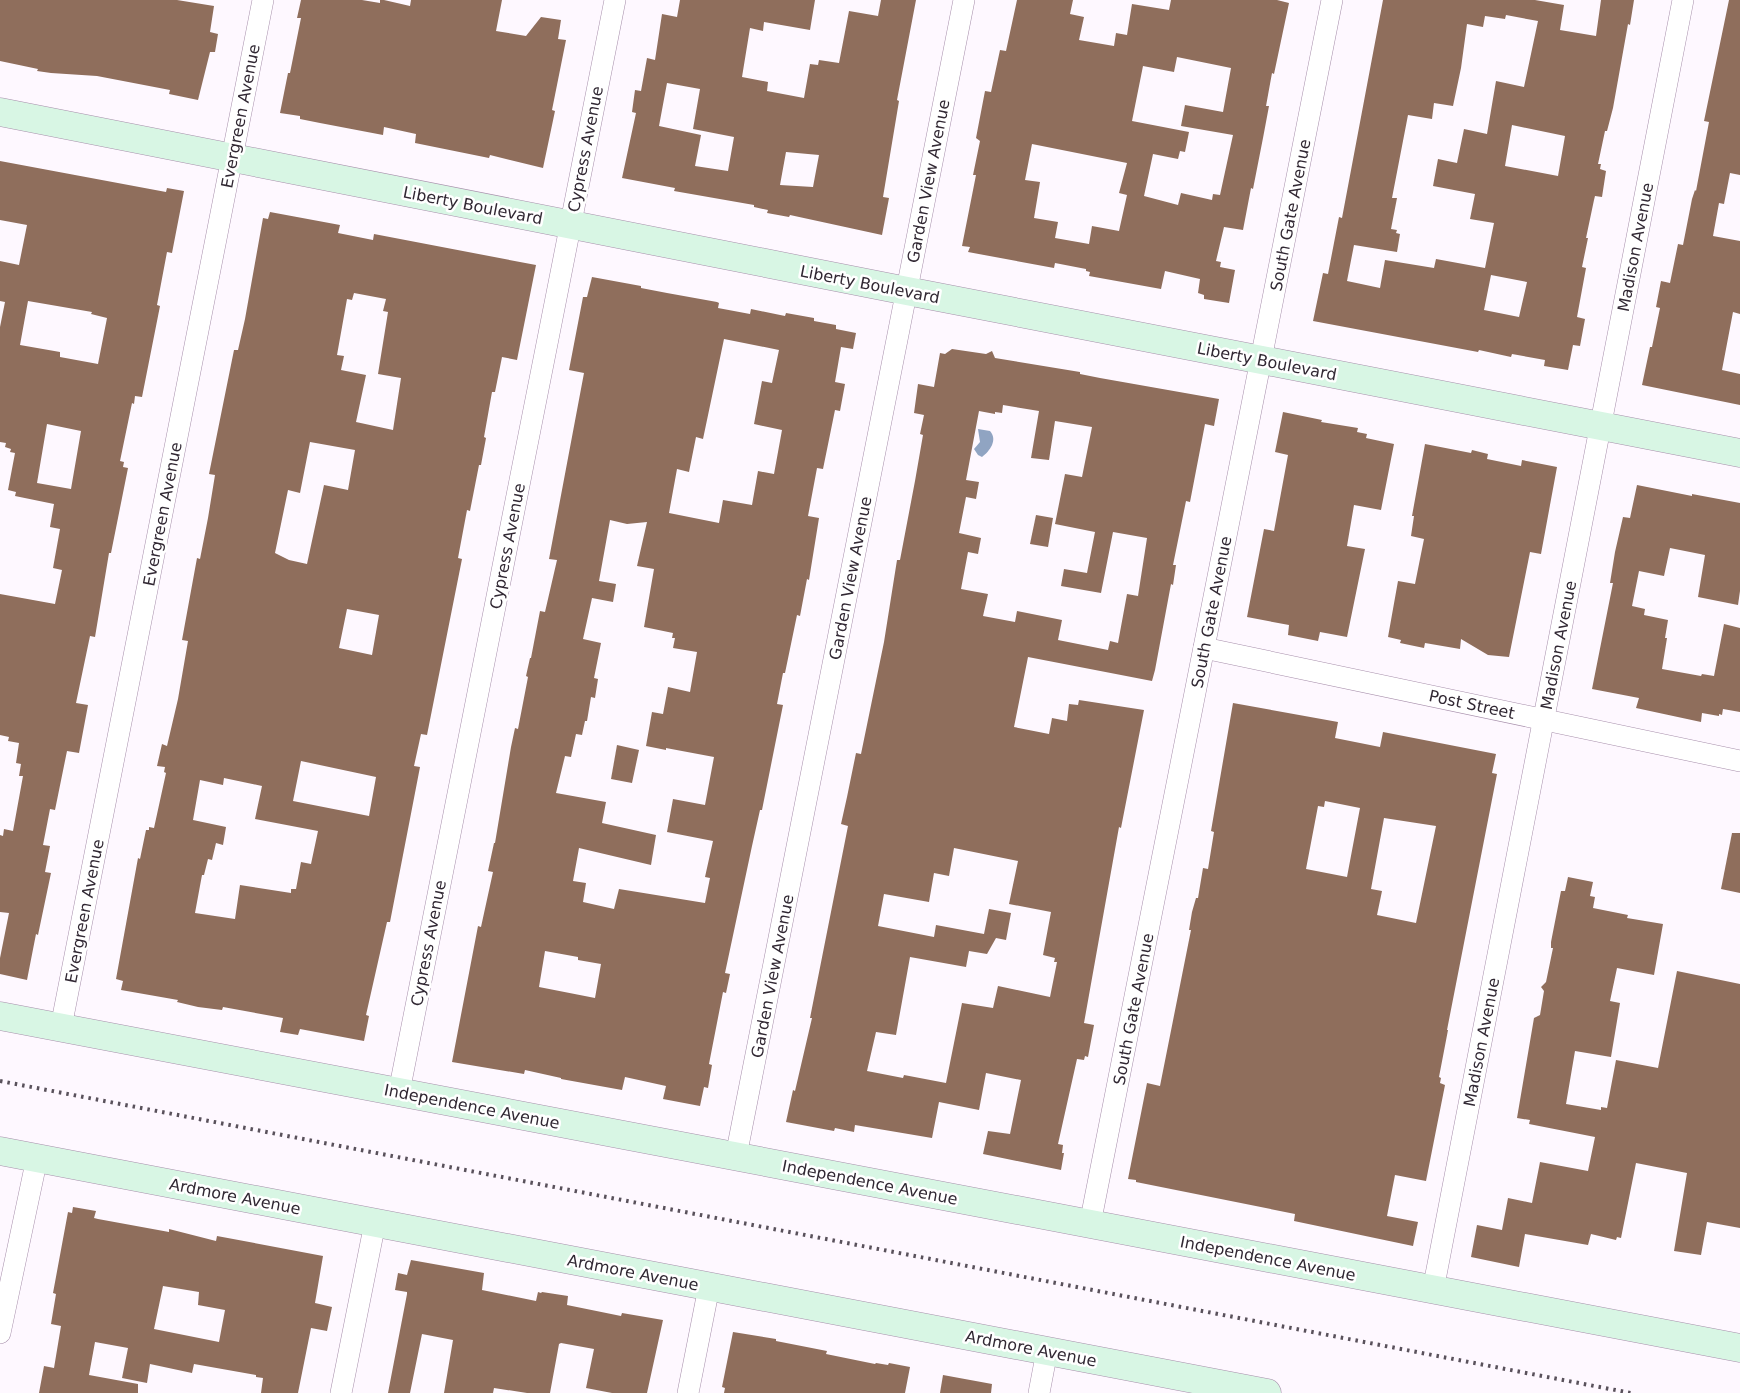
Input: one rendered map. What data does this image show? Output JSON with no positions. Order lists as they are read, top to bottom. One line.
{"streets":{"street":["Evergreen Avenue","Cypress Avenue","Garden View Avenue","Liberty Boulevard","South Gate Avenue","Madison Avenue","Post Street","Independence Avenue","Ardmore Avenue"]},"crossings":[["Evergreen Avenue","Liberty Boulevard"],["Evergreen Avenue","Independence Avenue"],["Cypress Avenue","Liberty Boulevard"],["Cypress Avenue","Independence Avenue"],["Garden View Avenue","Liberty Boulevard"],["Garden View Avenue","Independence Avenue"],["Liberty Boulevard","South Gate Avenue"],["Liberty Boulevard","Madison Avenue"],["South Gate Avenue","Post Street"],["South Gate Avenue","Independence Avenue"],["Madison Avenue","Post Street"],["Madison Avenue","Independence Avenue"]]}
